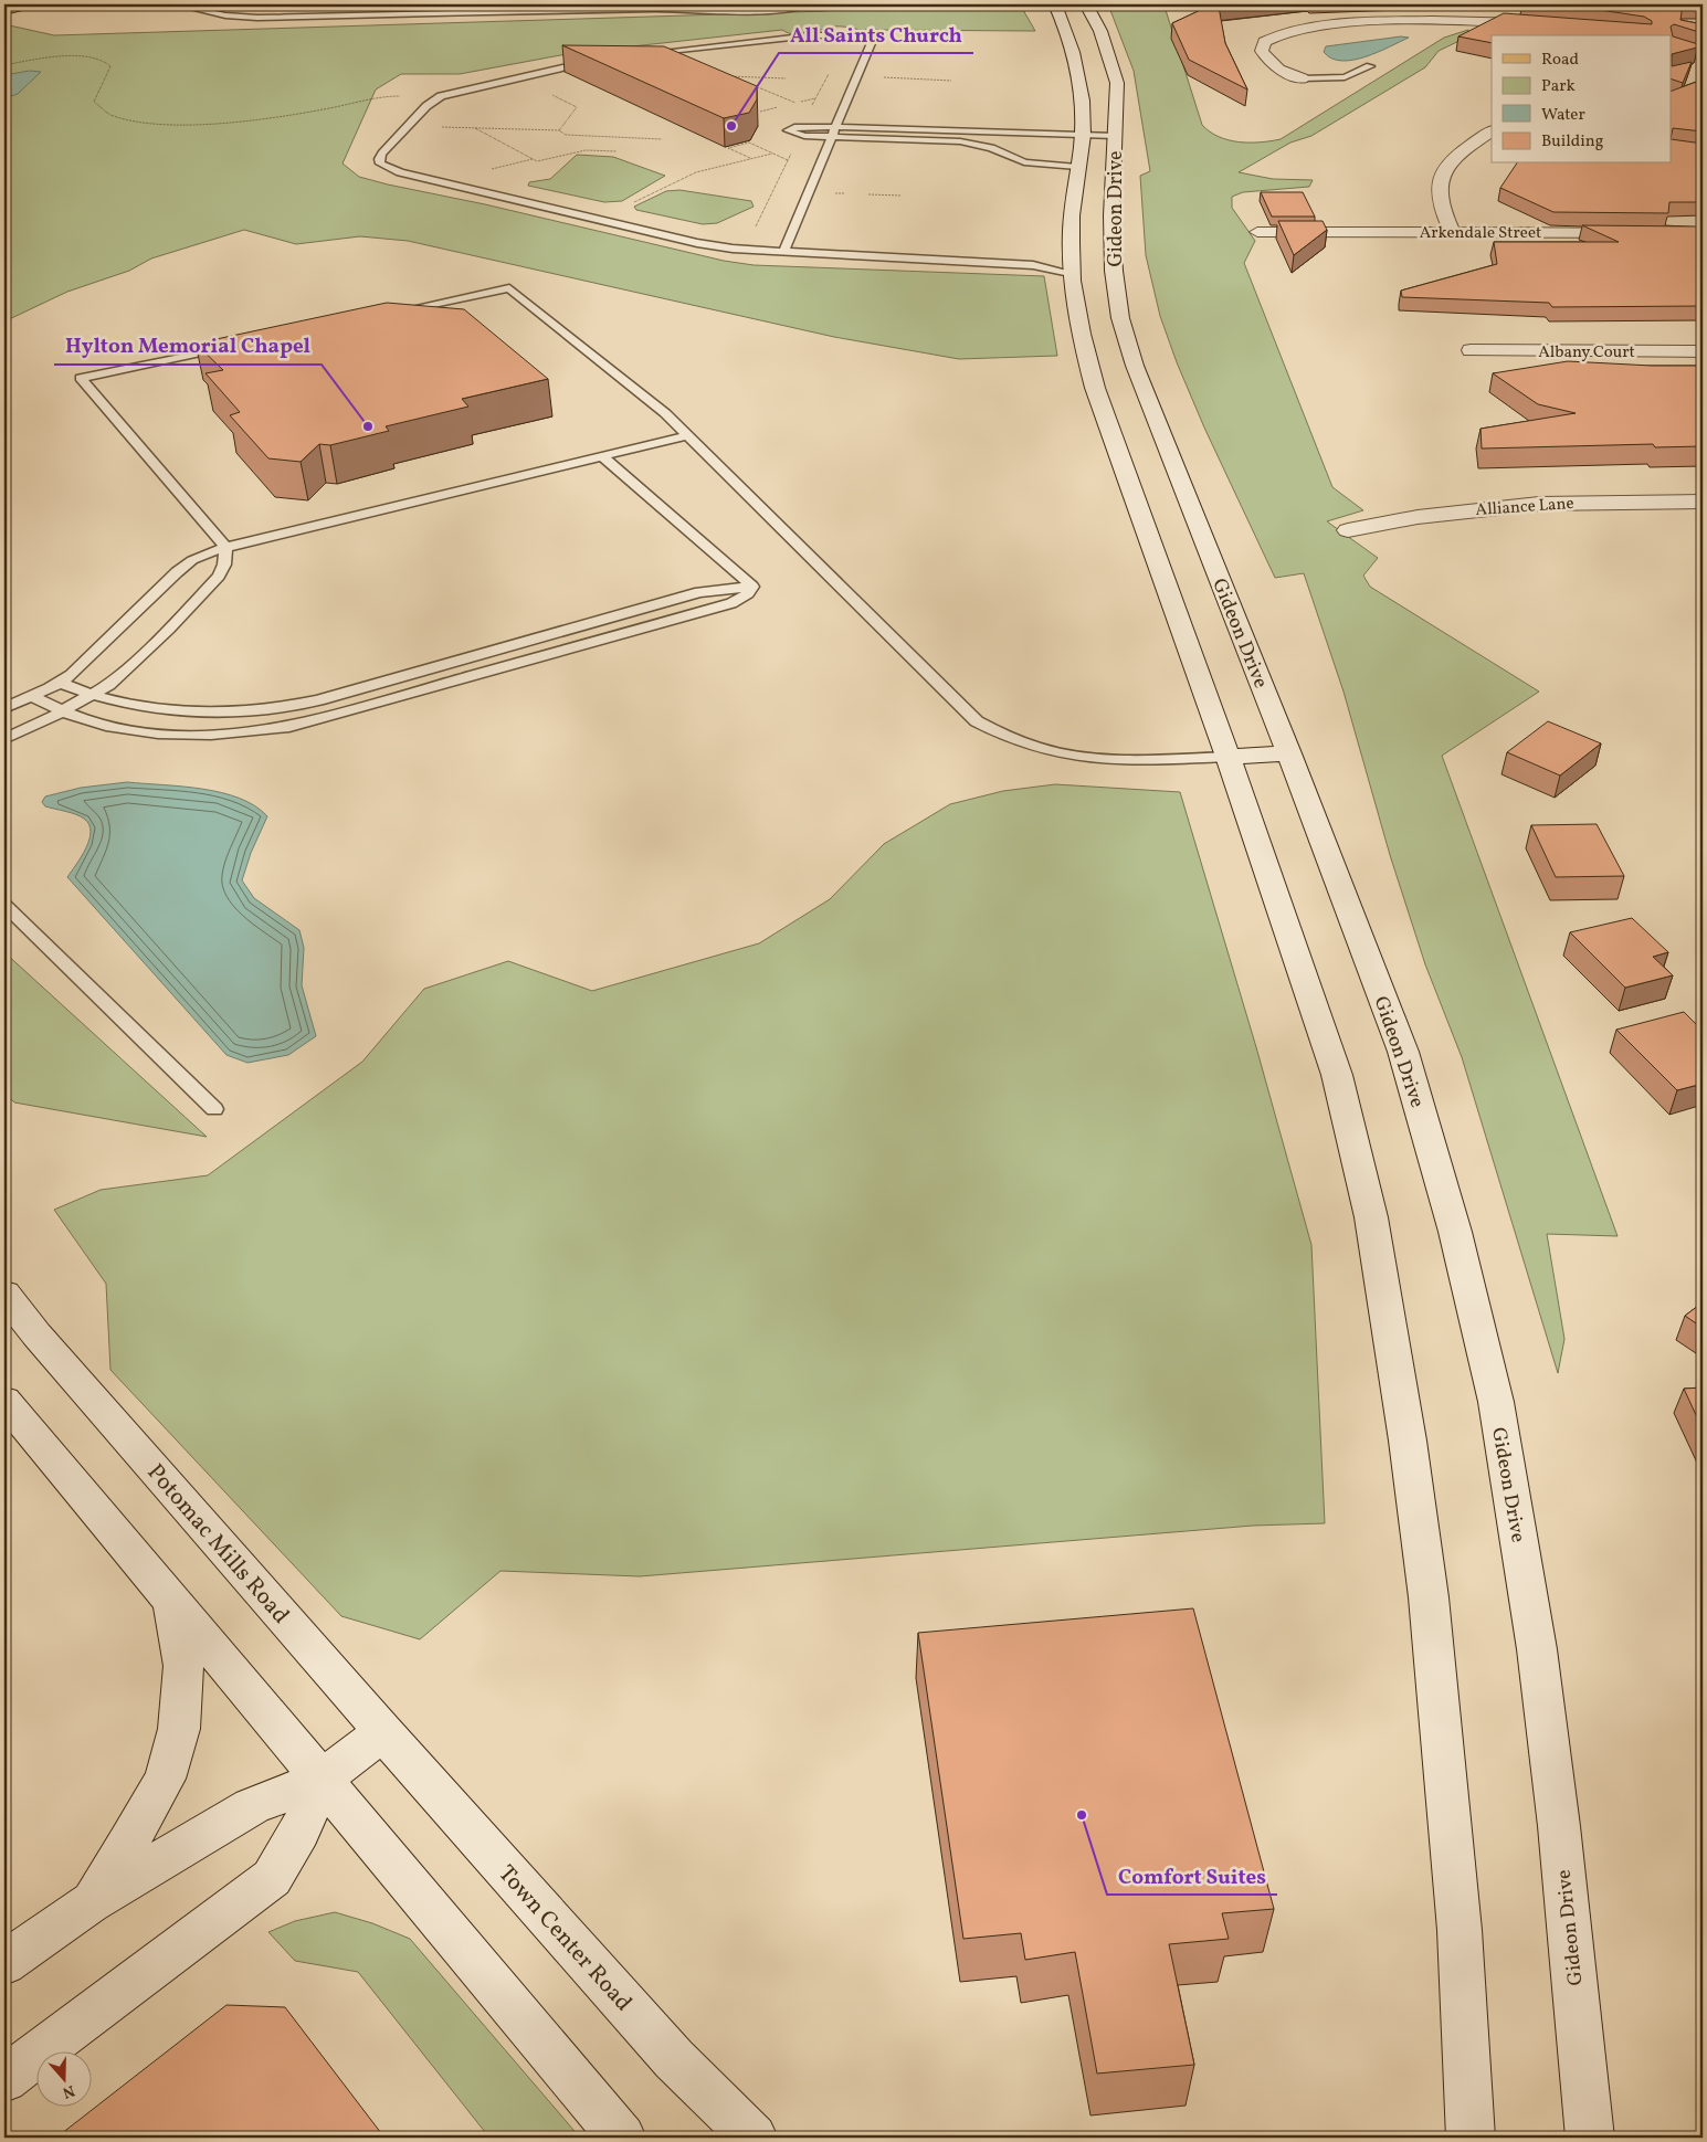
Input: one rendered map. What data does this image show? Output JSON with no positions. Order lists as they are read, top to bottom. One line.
{"streets":{"main road":["Gideon Drive","Arkendale Street","Albany Court","Alliance Lane","Potomac Mills Road","Town Center Road"]},"crossings":[["Potomac Mills Road","Town Center Road"]],"places":["All Saints Church","Hylton Memorial Chapel","Comfort Suites"],"legend":["Road","Park","Water","Building"],"north":"bottom"}
